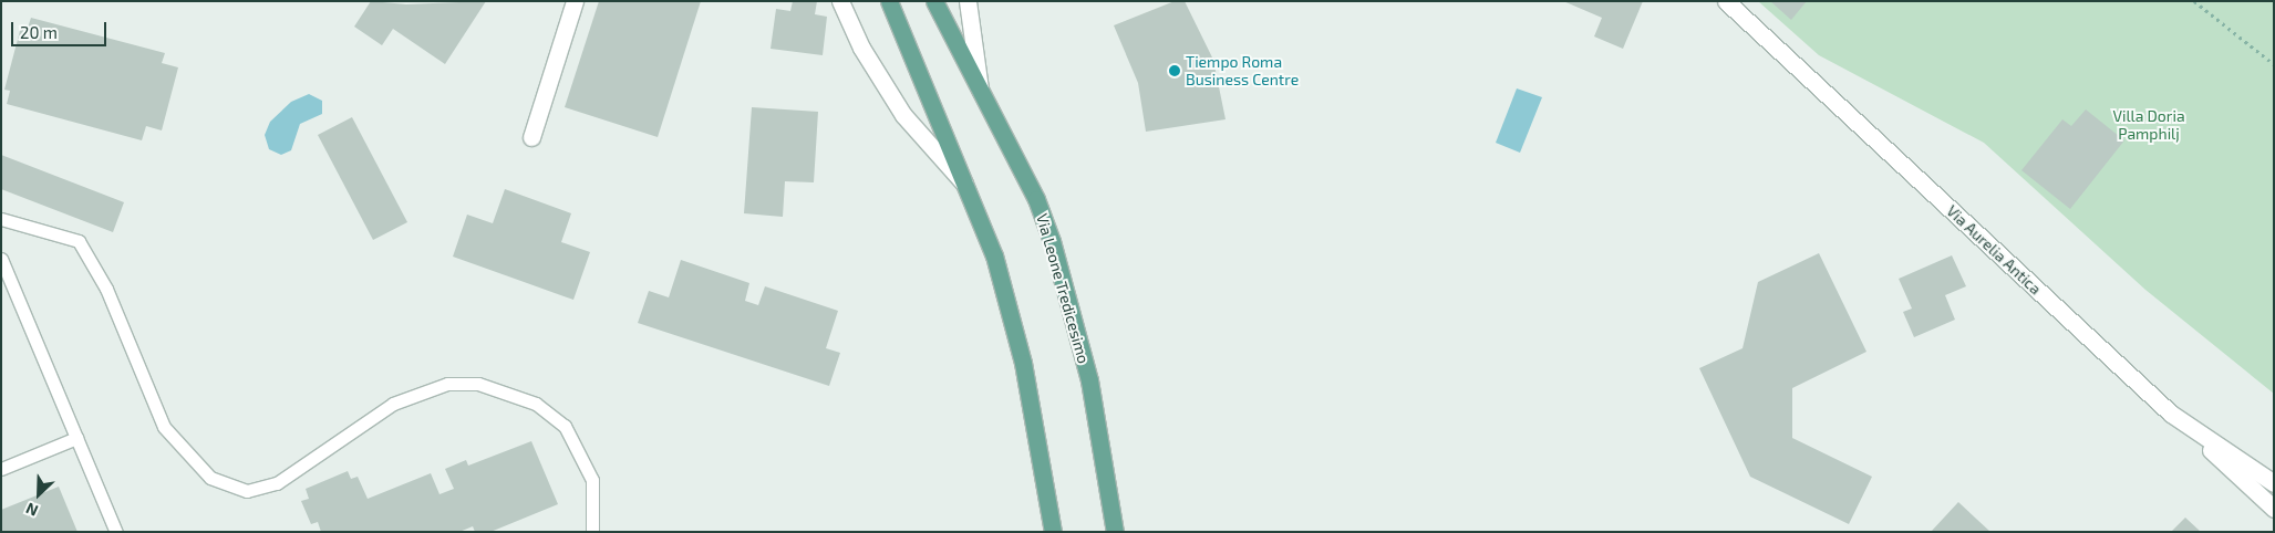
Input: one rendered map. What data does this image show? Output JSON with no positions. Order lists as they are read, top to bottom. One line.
{"streets":{"main road":["Via Aurelia Antica","Via Leone Tredicesimo"]},"parks":["Villa Doria Pamphilj"],"places":["Tiempo Roma Business Centre"],"scale_bar":"20 m","north":"bottom left"}
